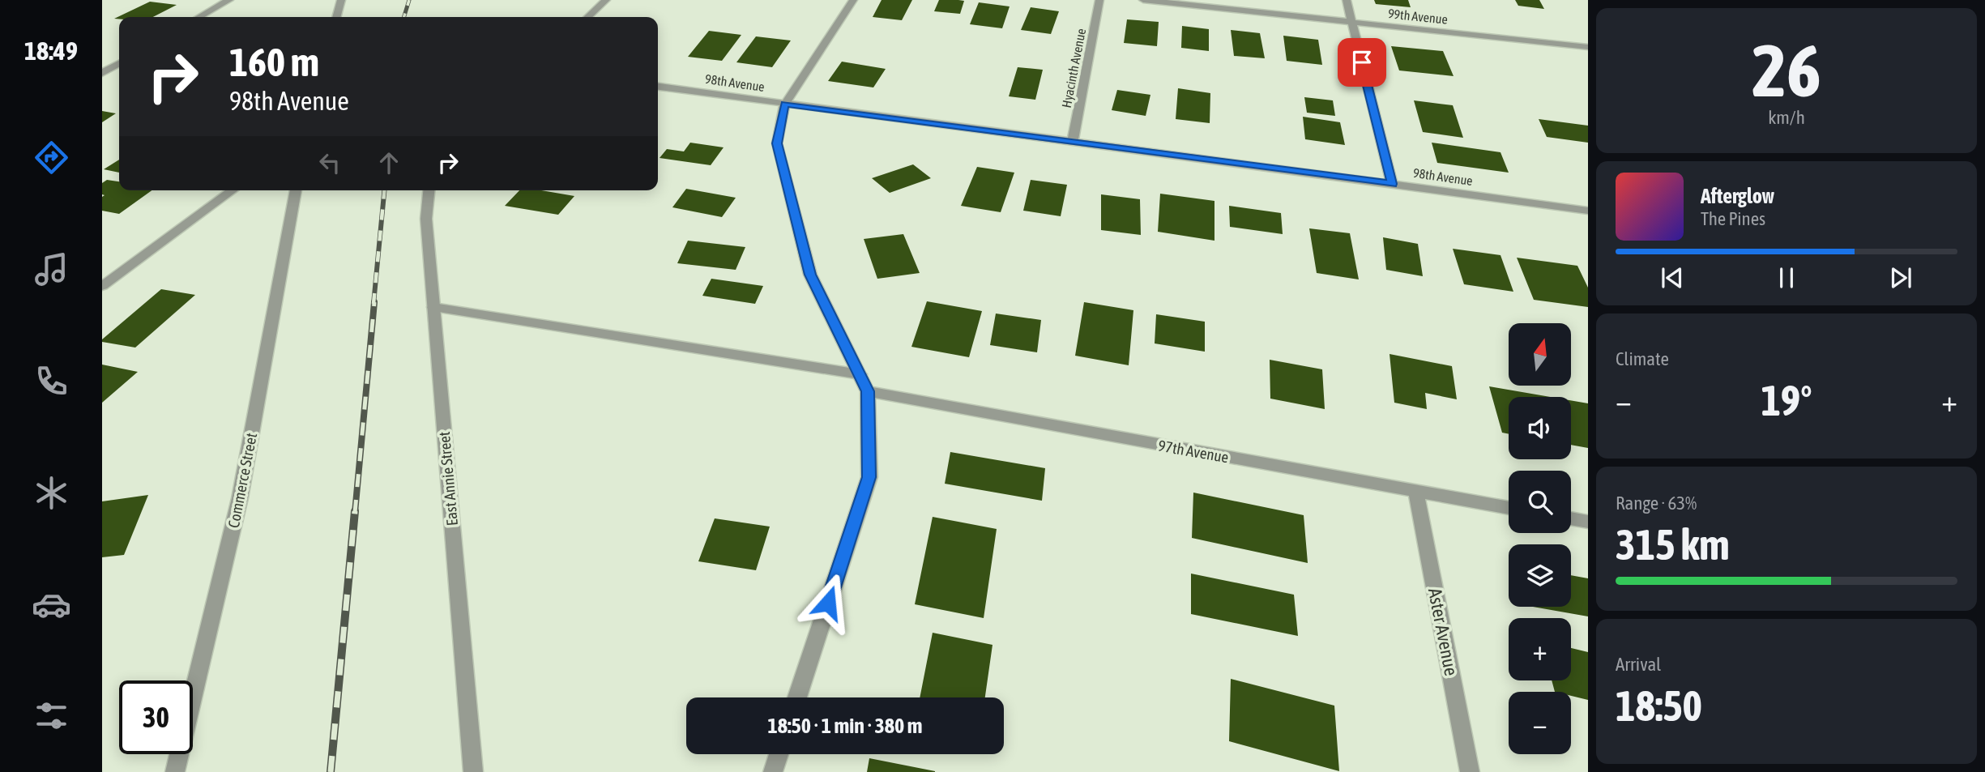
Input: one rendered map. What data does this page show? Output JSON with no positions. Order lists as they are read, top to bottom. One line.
{"streets":{"street":["99th Avenue","Hyacinth Avenue","98th Avenue","97th Avenue","East Annie Street","Commerce Street","Aster Avenue"]},"crossings":[["Hyacinth Avenue","98th Avenue"],["97th Avenue","Aster Avenue"]],"north":"top","page":{"tabs":"18:49","tile":[["26","km/h"],"Climate",["Range · 63%","315 km"],["Arrival","18:50"]],"turn":["160 m","98th Avenue"],"song":["Afterglow","The Pines"],"map_buttons":["+","−"],"heat":["−","19°","+"],"limit":"30","trip":"18:50 · 1 min · 380 m"}}
